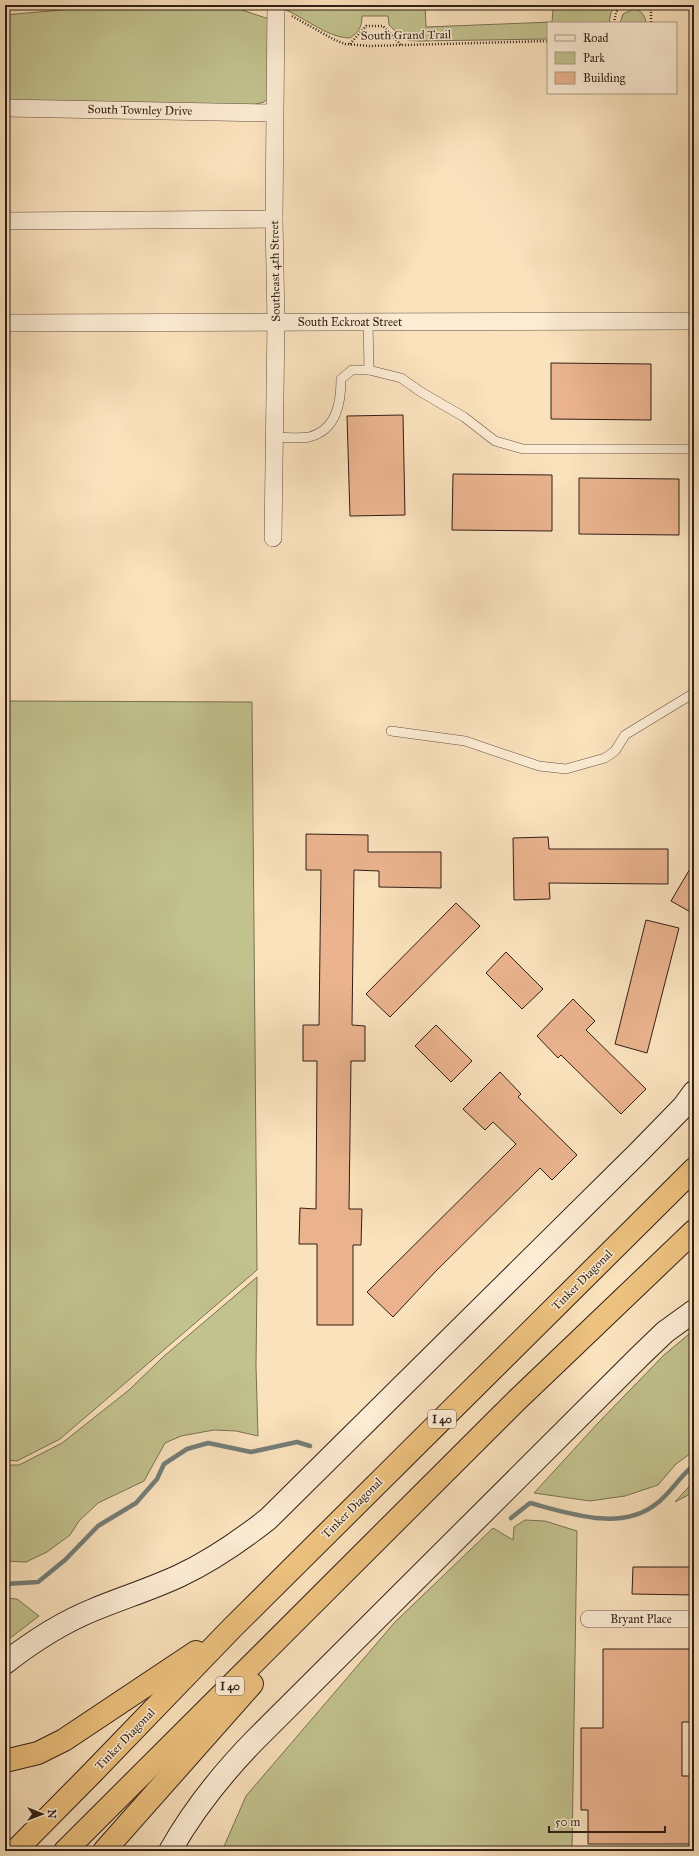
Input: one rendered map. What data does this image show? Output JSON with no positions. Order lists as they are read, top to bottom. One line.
{"streets":{"highway":["Tinker Diagonal","I 40"],"street":["South Townley Drive","Southeast 4th Street","South Eckroat Street","Bryant Place"],"path":["South Grand Trail"]},"crossings":[["South Grand Trail","Southeast 4th Street"],["South Townley Drive","Southeast 4th Street"],["Southeast 4th Street","South Eckroat Street"]],"legend":["Road","Park","Building"],"scale_bar":"50 m","north":"right"}
